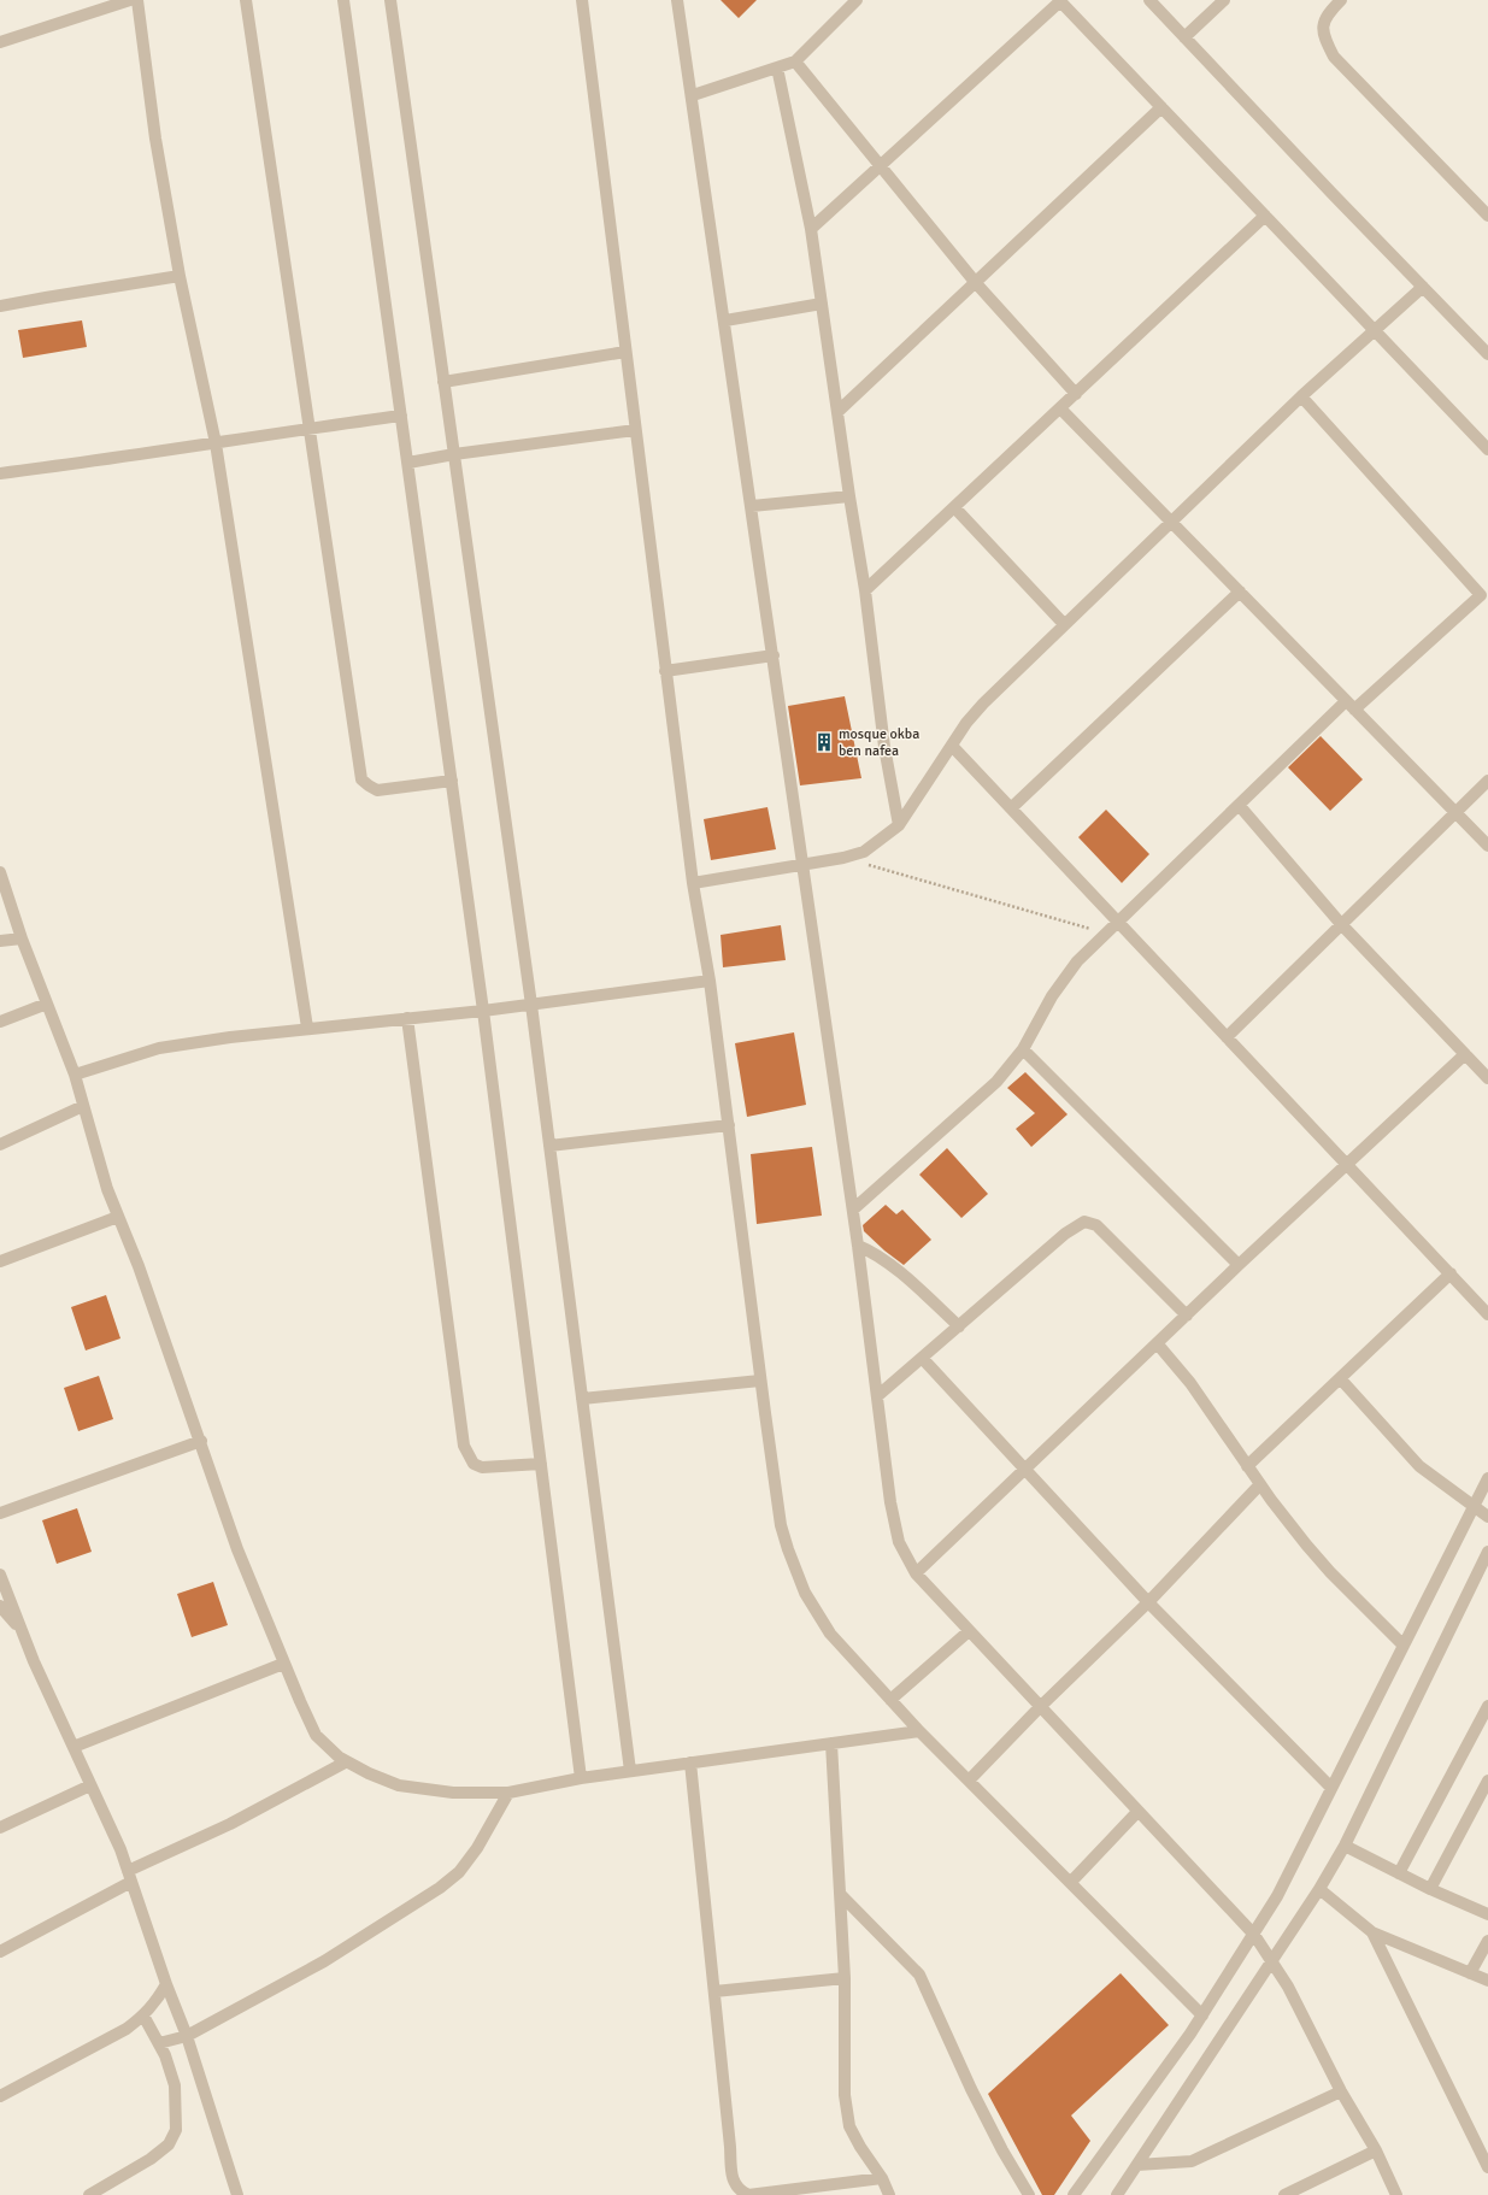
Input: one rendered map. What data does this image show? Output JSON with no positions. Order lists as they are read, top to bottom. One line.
{"places":{"building":["mosque okba ben nafea"]}}
